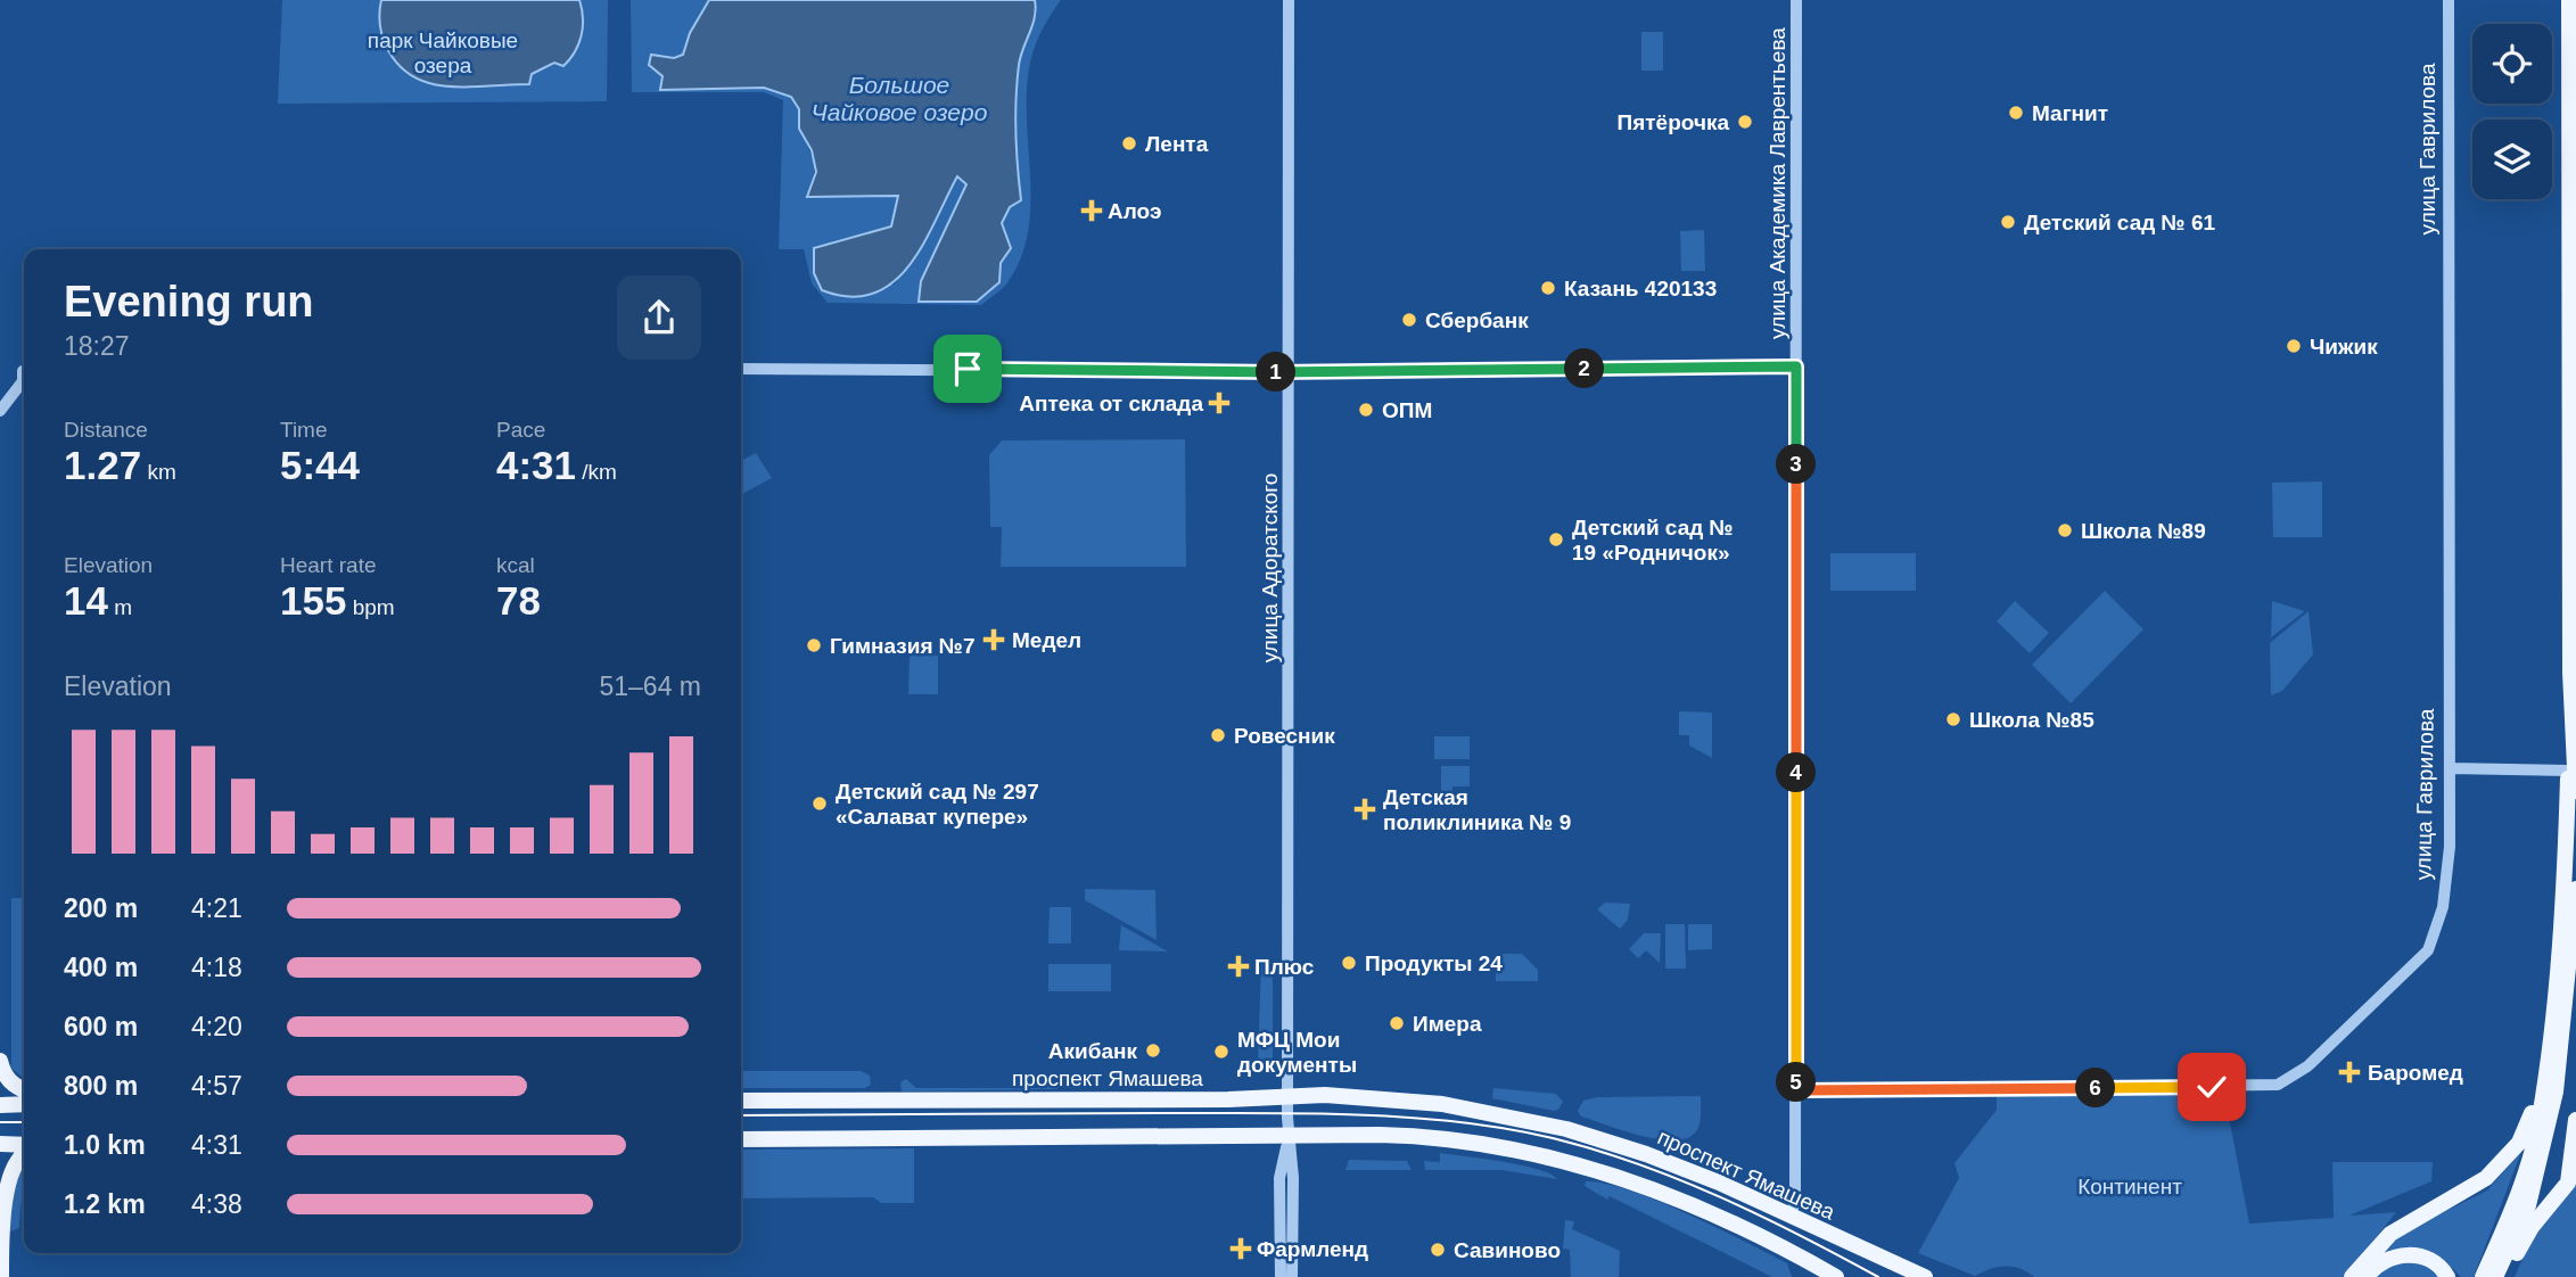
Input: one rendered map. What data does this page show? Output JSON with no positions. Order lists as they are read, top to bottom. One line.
{"streets":{"main road":["проспект Ямашева"],"street":["улица Гаврилова","улица Академика Лаврентьева","улица Адоратского"]},"crossings":[["улица Гаврилова","улица Академика Лаврентьева"],["улица Академика Лаврентьева","улица Адоратского"],["улица Академика Лаврентьева","проспект Ямашева"],["улица Адоратского","проспект Ямашева"]],"water":["Большое Чайковое озеро"],"parks":["парк Чайковые озера","Континент"],"places":{"other":["Магнит","Пятёрочка","Лента","Детский сад № 61","Казань 420133","Сбербанк","Чижик","ОПМ","Школа №89","Детский сад № 19 «Родничок»","Гимназия №7","Школа №85","Ровесник","Детский сад № 297 «Салават купере»","Продукты 24","Имера","Акибанк","МФЦ Мои документы","Савиново"],"health":["Алоэ","Аптека от склада","Медел","Детская поликлиника № 9","Плюс","Баромед","Фармленд"]},"page":{"heading":["Evening run","18:27"],"pins":["2","1","3","4","5","6"],"stats":[["Distance","1.27 km"],["Time","5:44"],["Pace","4:31 /km"],["Elevation","14 m"],["Heart rate","155 bpm"],["kcal","78"]],"chart":["Elevation","51–64 m"],"list":[{"name":"200 m","note":"4:21"},{"name":"400 m","note":"4:18"},{"name":"600 m","note":"4:20"},{"name":"800 m","note":"4:57"},{"name":"1.0 km","note":"4:31"},{"name":"1.2 km","note":"4:38"}]}}
